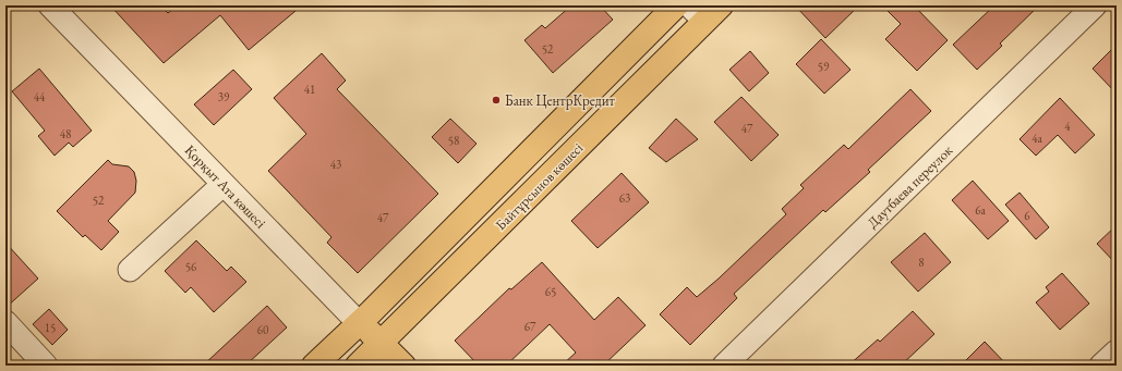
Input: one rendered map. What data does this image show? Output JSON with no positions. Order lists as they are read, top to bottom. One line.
{"streets":{"main road":["Қорқыт Ата көшесі","Байтұрсынов көшесі"],"street":["Даутбаева переулок"]},"crossings":[["Қорқыт Ата көшесі","Байтұрсынов көшесі"]],"places":["Банк ЦентрКредит"],"house_numbers":["52","59","41","44","39","4","47","48","4а","58","43","63","52","6а","6","47","8","56","65","67","15","60"]}
